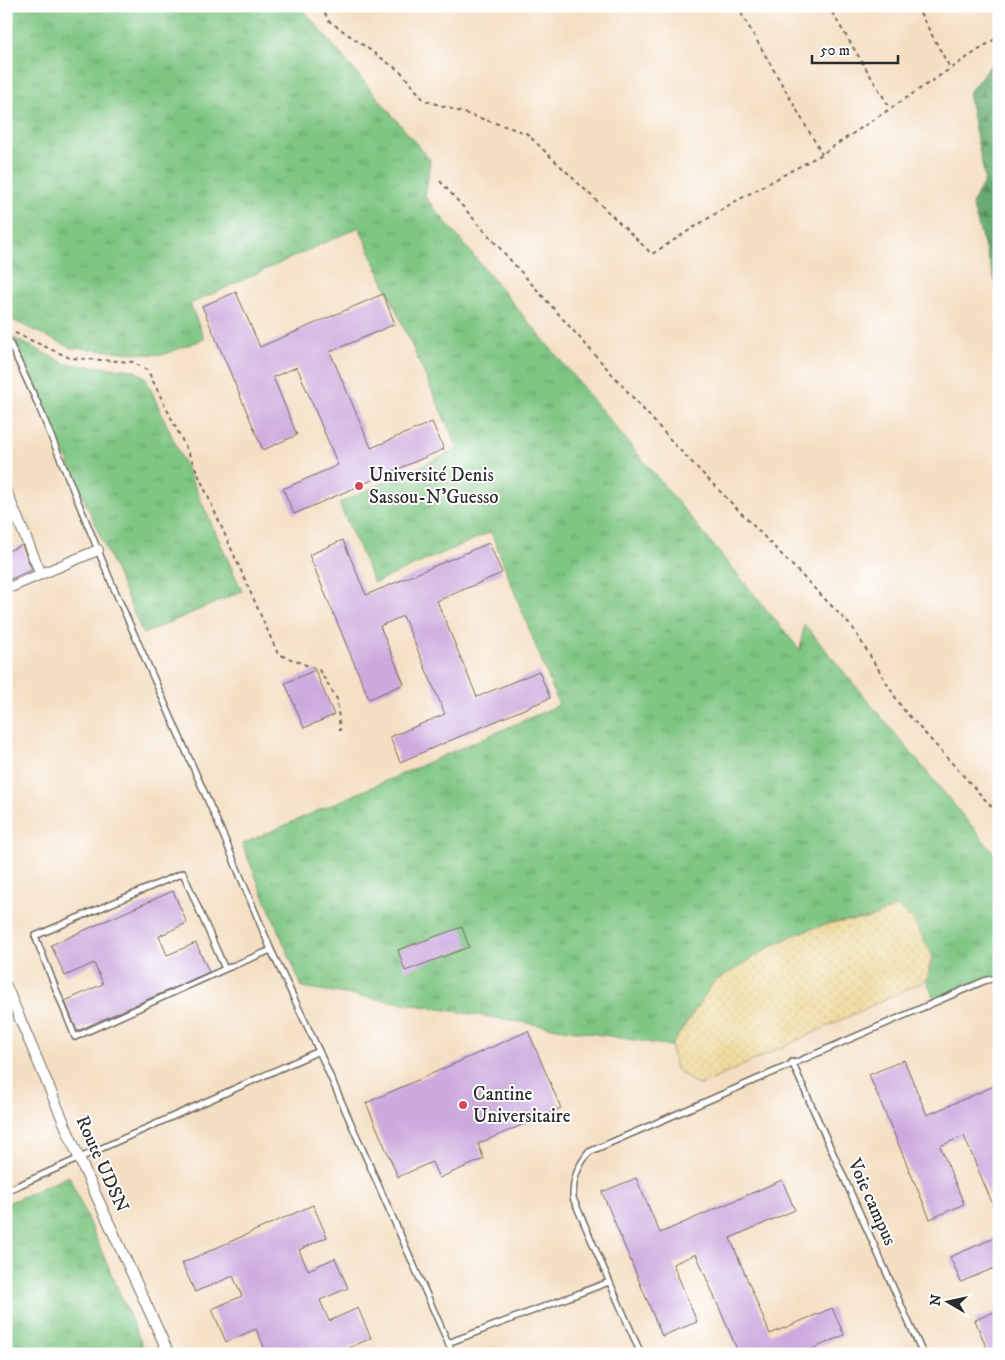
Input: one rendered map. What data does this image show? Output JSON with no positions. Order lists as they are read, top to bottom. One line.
{"streets":{"street":["Route UDSN"],"lane":["Voie campus"]},"places":["Université Denis Sassou-N'Guesso","Cantine Universitaire"],"scale_bar":"50 m","north":"left"}
